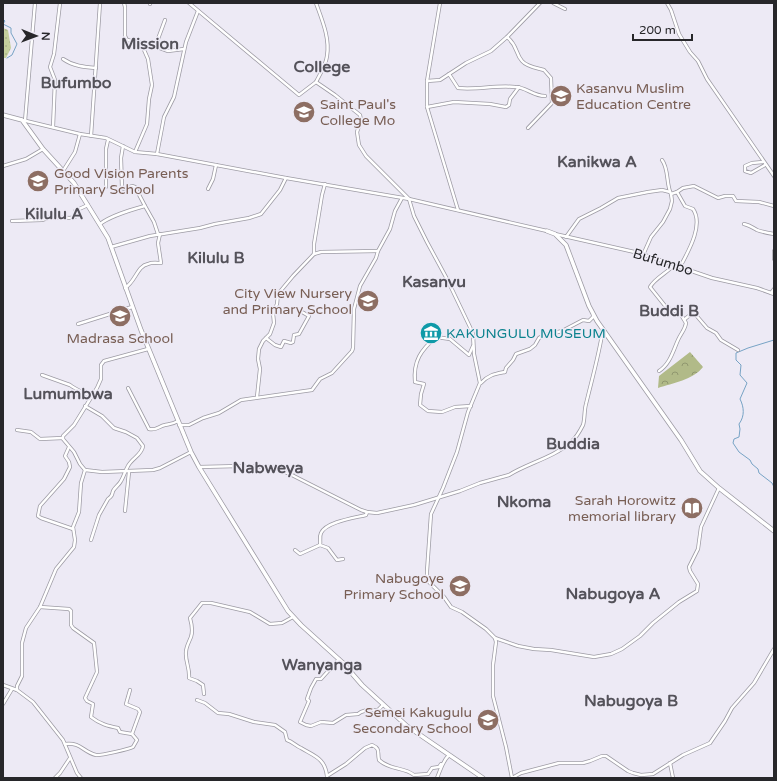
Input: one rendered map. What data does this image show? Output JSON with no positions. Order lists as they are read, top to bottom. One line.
{"streets":{"street":["Bufumbo"]},"districts":["Mission","College","Bufumbo","Kanikwa A","Kilulu A","Kilulu B","Kasanvu","Buddi B","Lumumbwa","Buddia","Nabweya","Nkoma","Nabugoya A","Wanyanga","Nabugoya B"],"places":{"school or university":["Kasanvu Muslim Education Centre","Saint Paul's College Mo","Good Vision Parents Primary School","City View Nursery and Primary School","Madrasa School","Nabugoye Primary School","Semei Kakugulu Secondary School"],"museum":["KAKUNGULU MUSEUM"],"library":["Sarah Horowitz memorial library"]},"scale_bar":"200 m","north":"right"}
